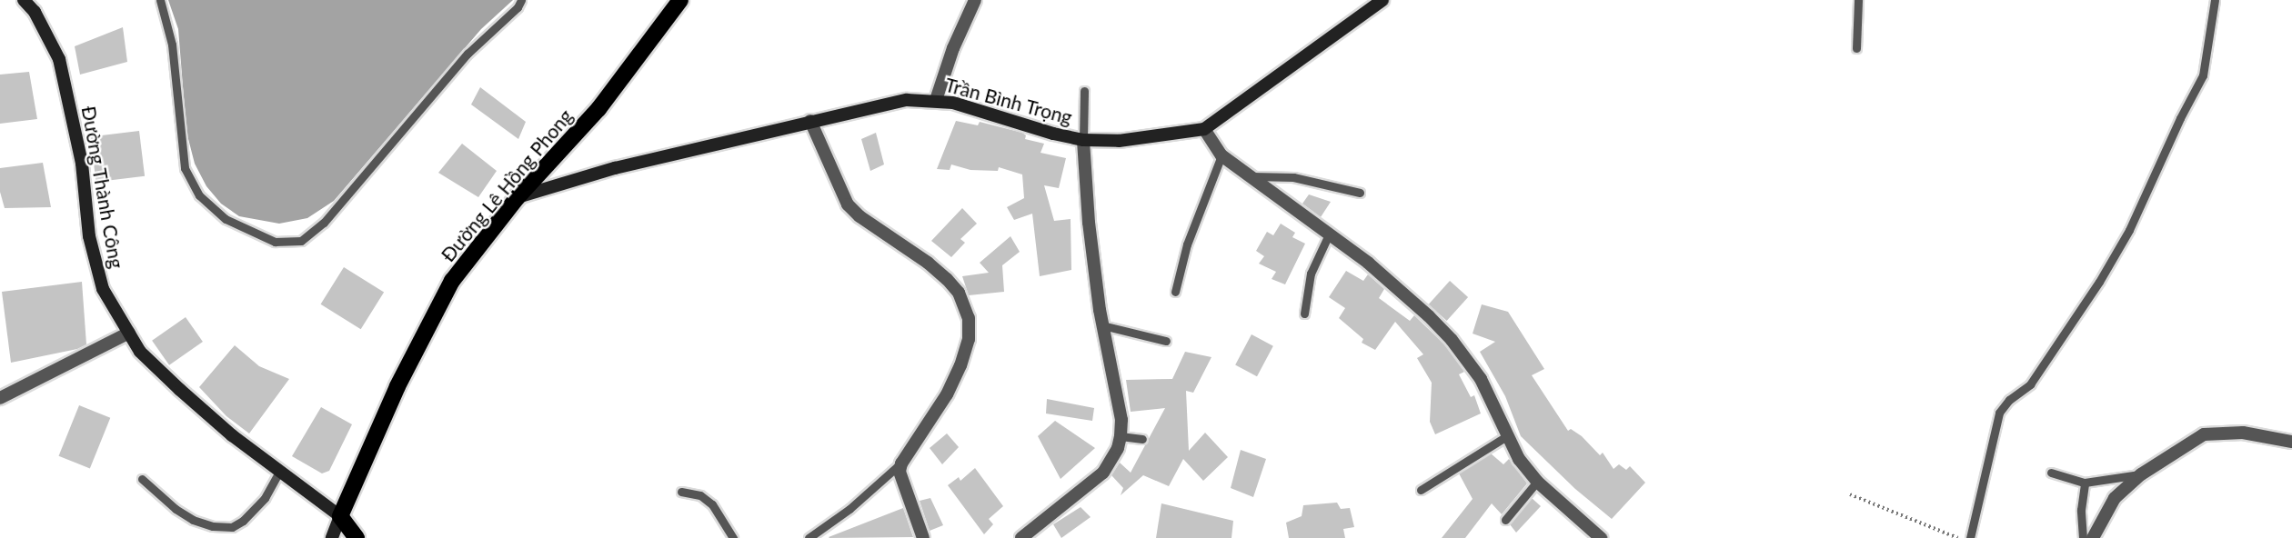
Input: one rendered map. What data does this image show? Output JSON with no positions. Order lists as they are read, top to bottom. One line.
{"streets":{"main road":["Đường Lê Hồng Phong"],"street":["Trần Bình Trọng","Đường Thành Công"]},"crossings":[["Trần Bình Trọng","Đường Lê Hồng Phong"],["Đường Lê Hồng Phong","Đường Thành Công"]]}
